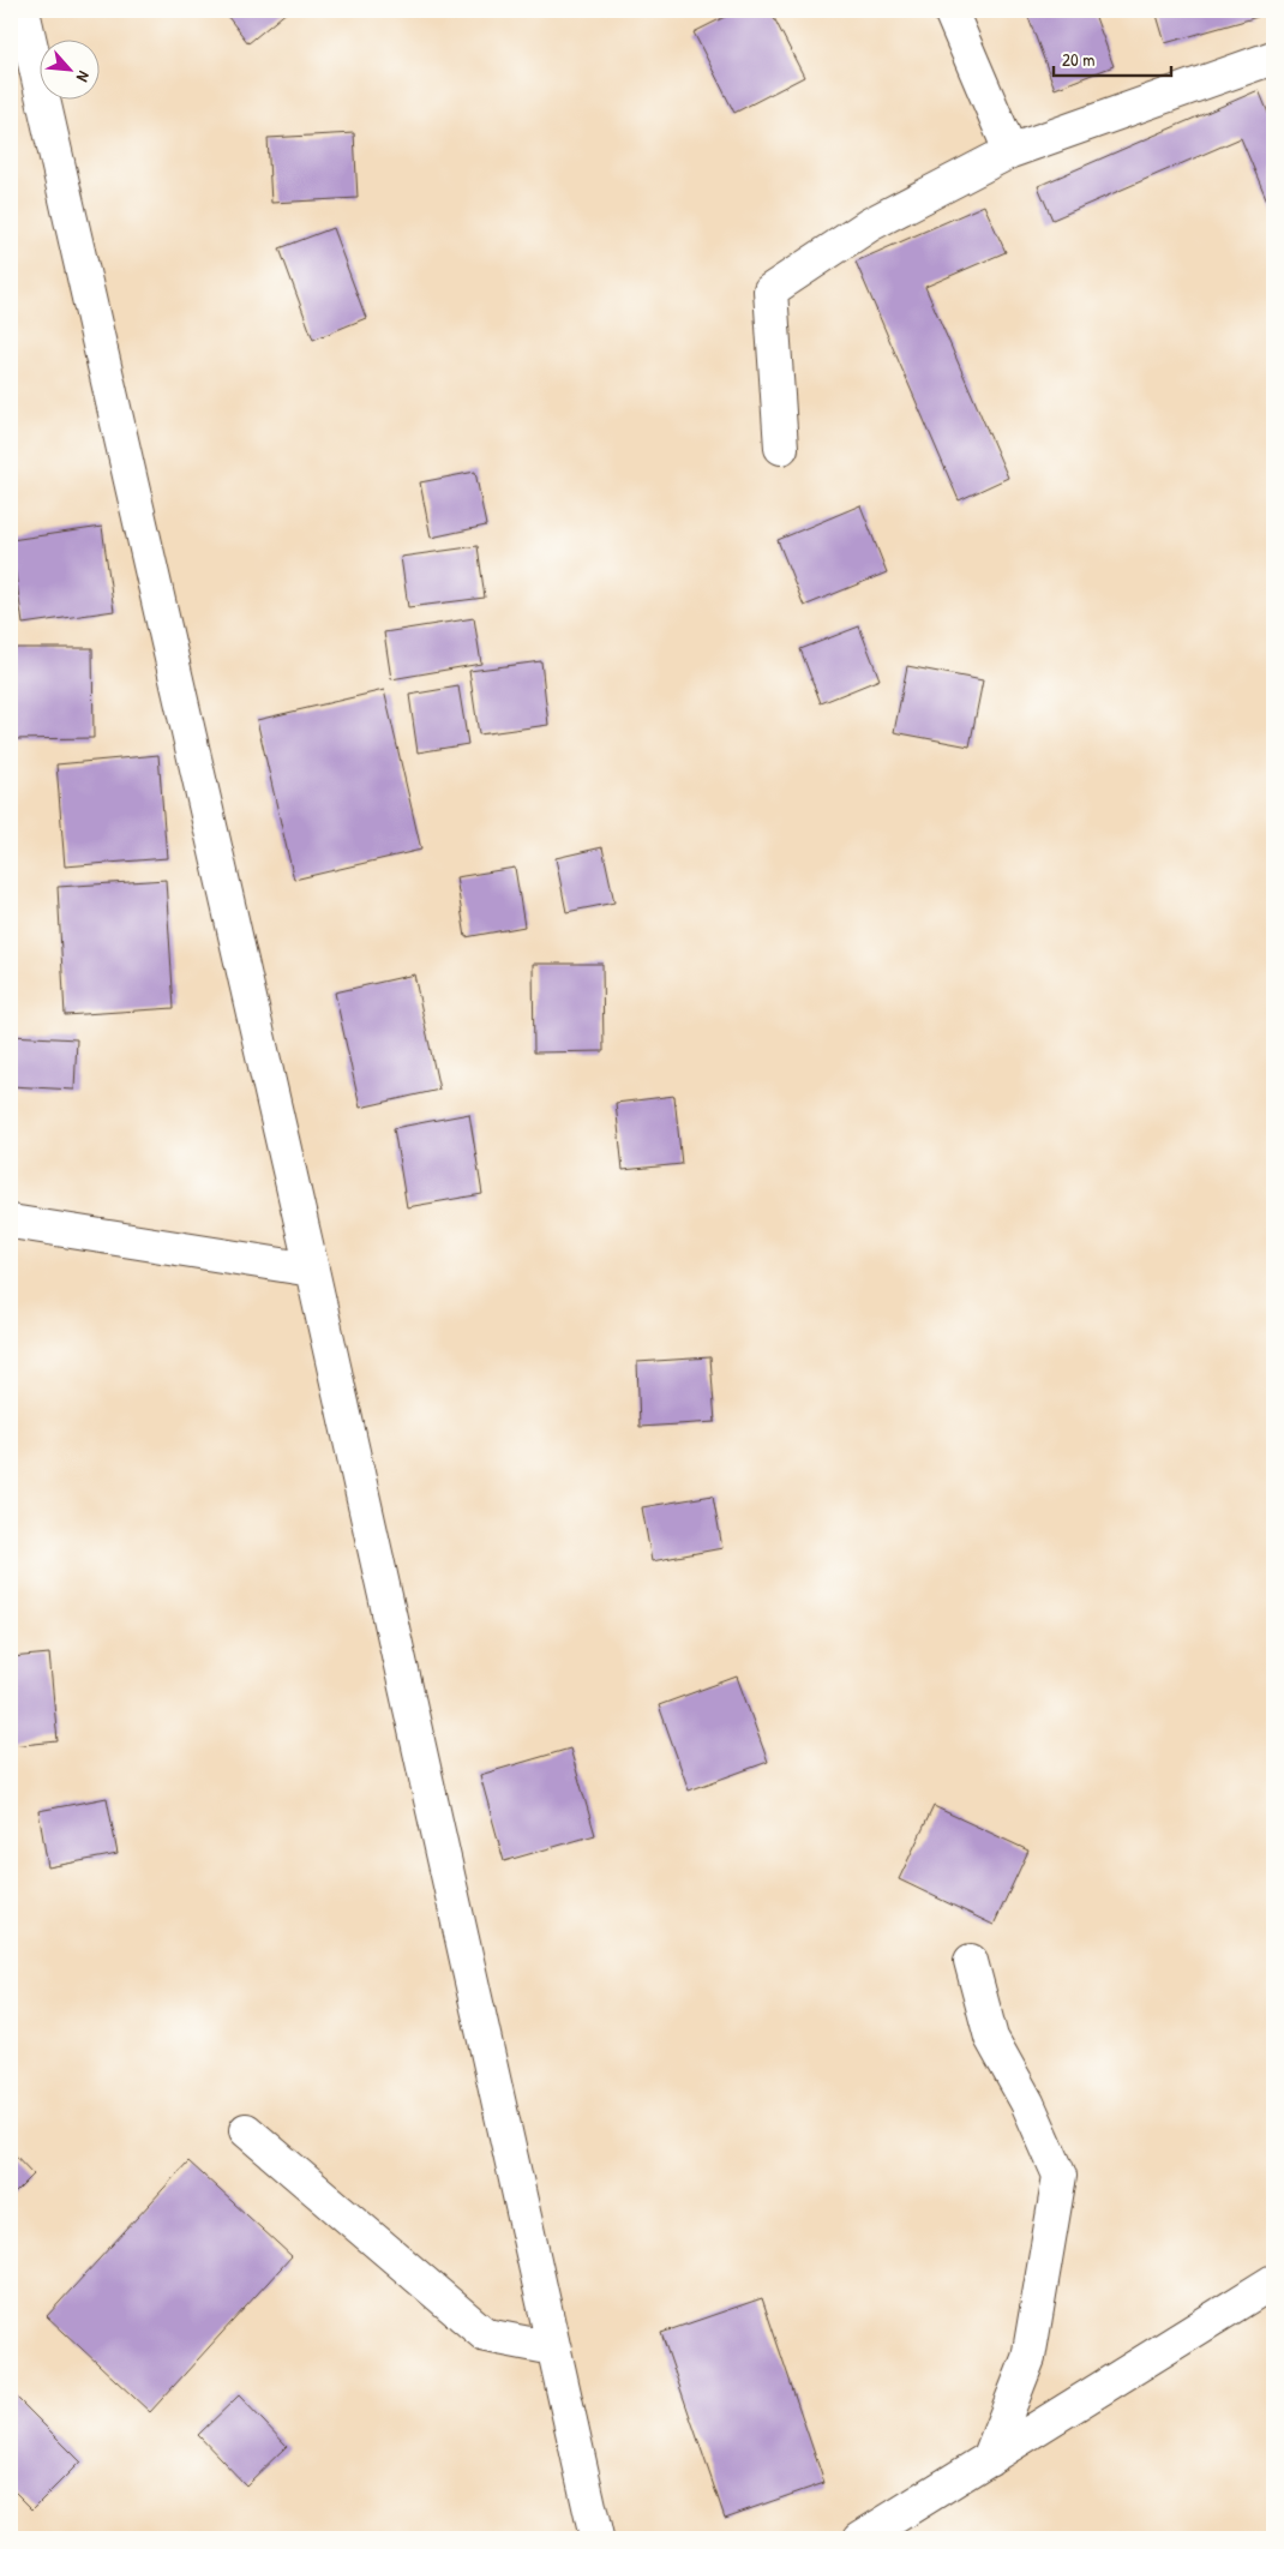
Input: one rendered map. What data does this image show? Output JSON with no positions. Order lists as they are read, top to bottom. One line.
{"scale_bar":"20 m","north":"bottom right"}
